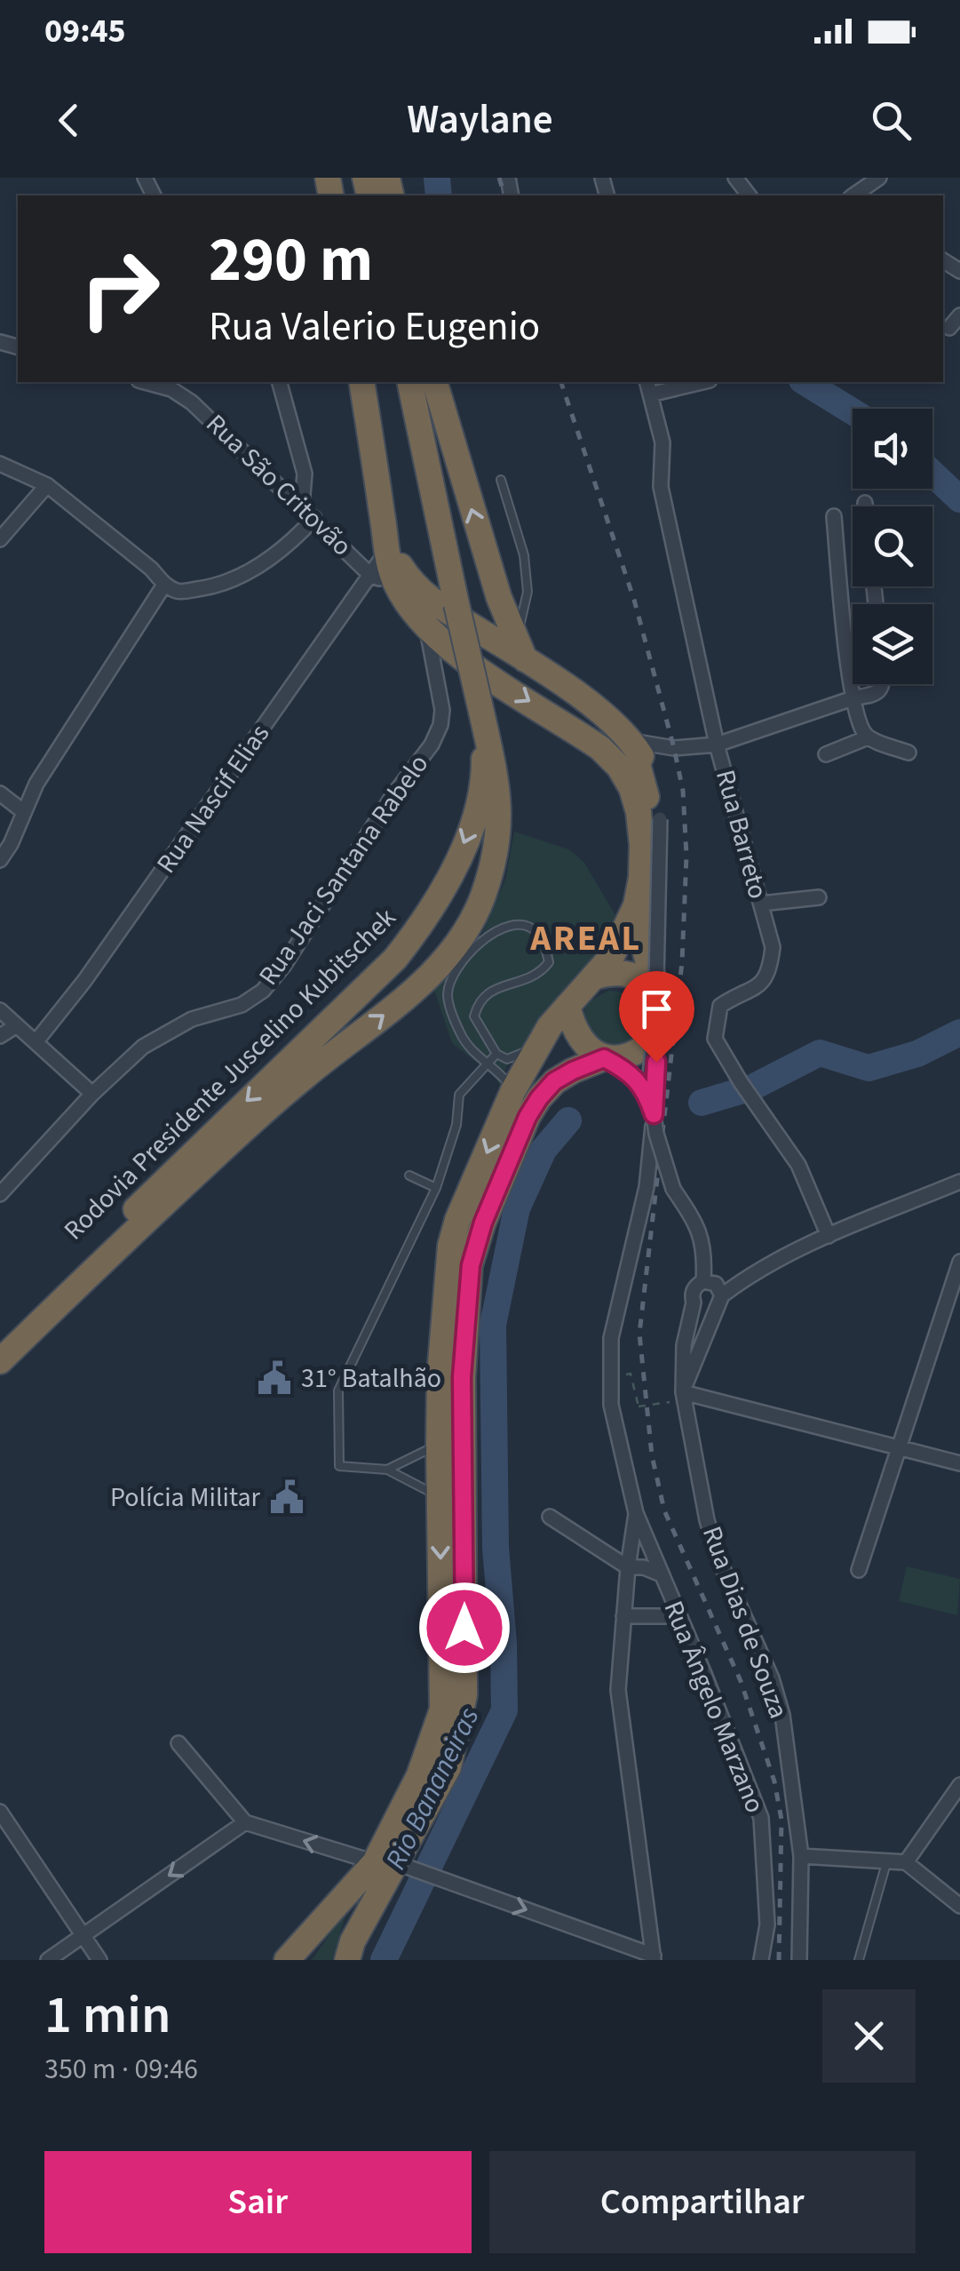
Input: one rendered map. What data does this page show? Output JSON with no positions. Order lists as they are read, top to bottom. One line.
{"streets":{"highway":["Rodovia Presidente Juscelino Kubitschek"],"street":["Rua São Critovão","Rua Nascif Elias","Rua Barreto","Rua Jaci Santana Rabelo","Rua Dias de Souza","Rua Ângelo Marzano"]},"crossings":[["Rua São Critovão","Rua Nascif Elias"]],"districts":["AREAL"],"water":["Rio Bananeiras"],"places":{"public building":["31° Batalhão","Polícia Militar"]},"page":{"status":"09:45","header":"Waylane","turn":["290 m","Rua Valerio Eugenio"],"heading":["1 min","350 m · 09:46"],"buttons":["Sair","Compartilhar"]}}
